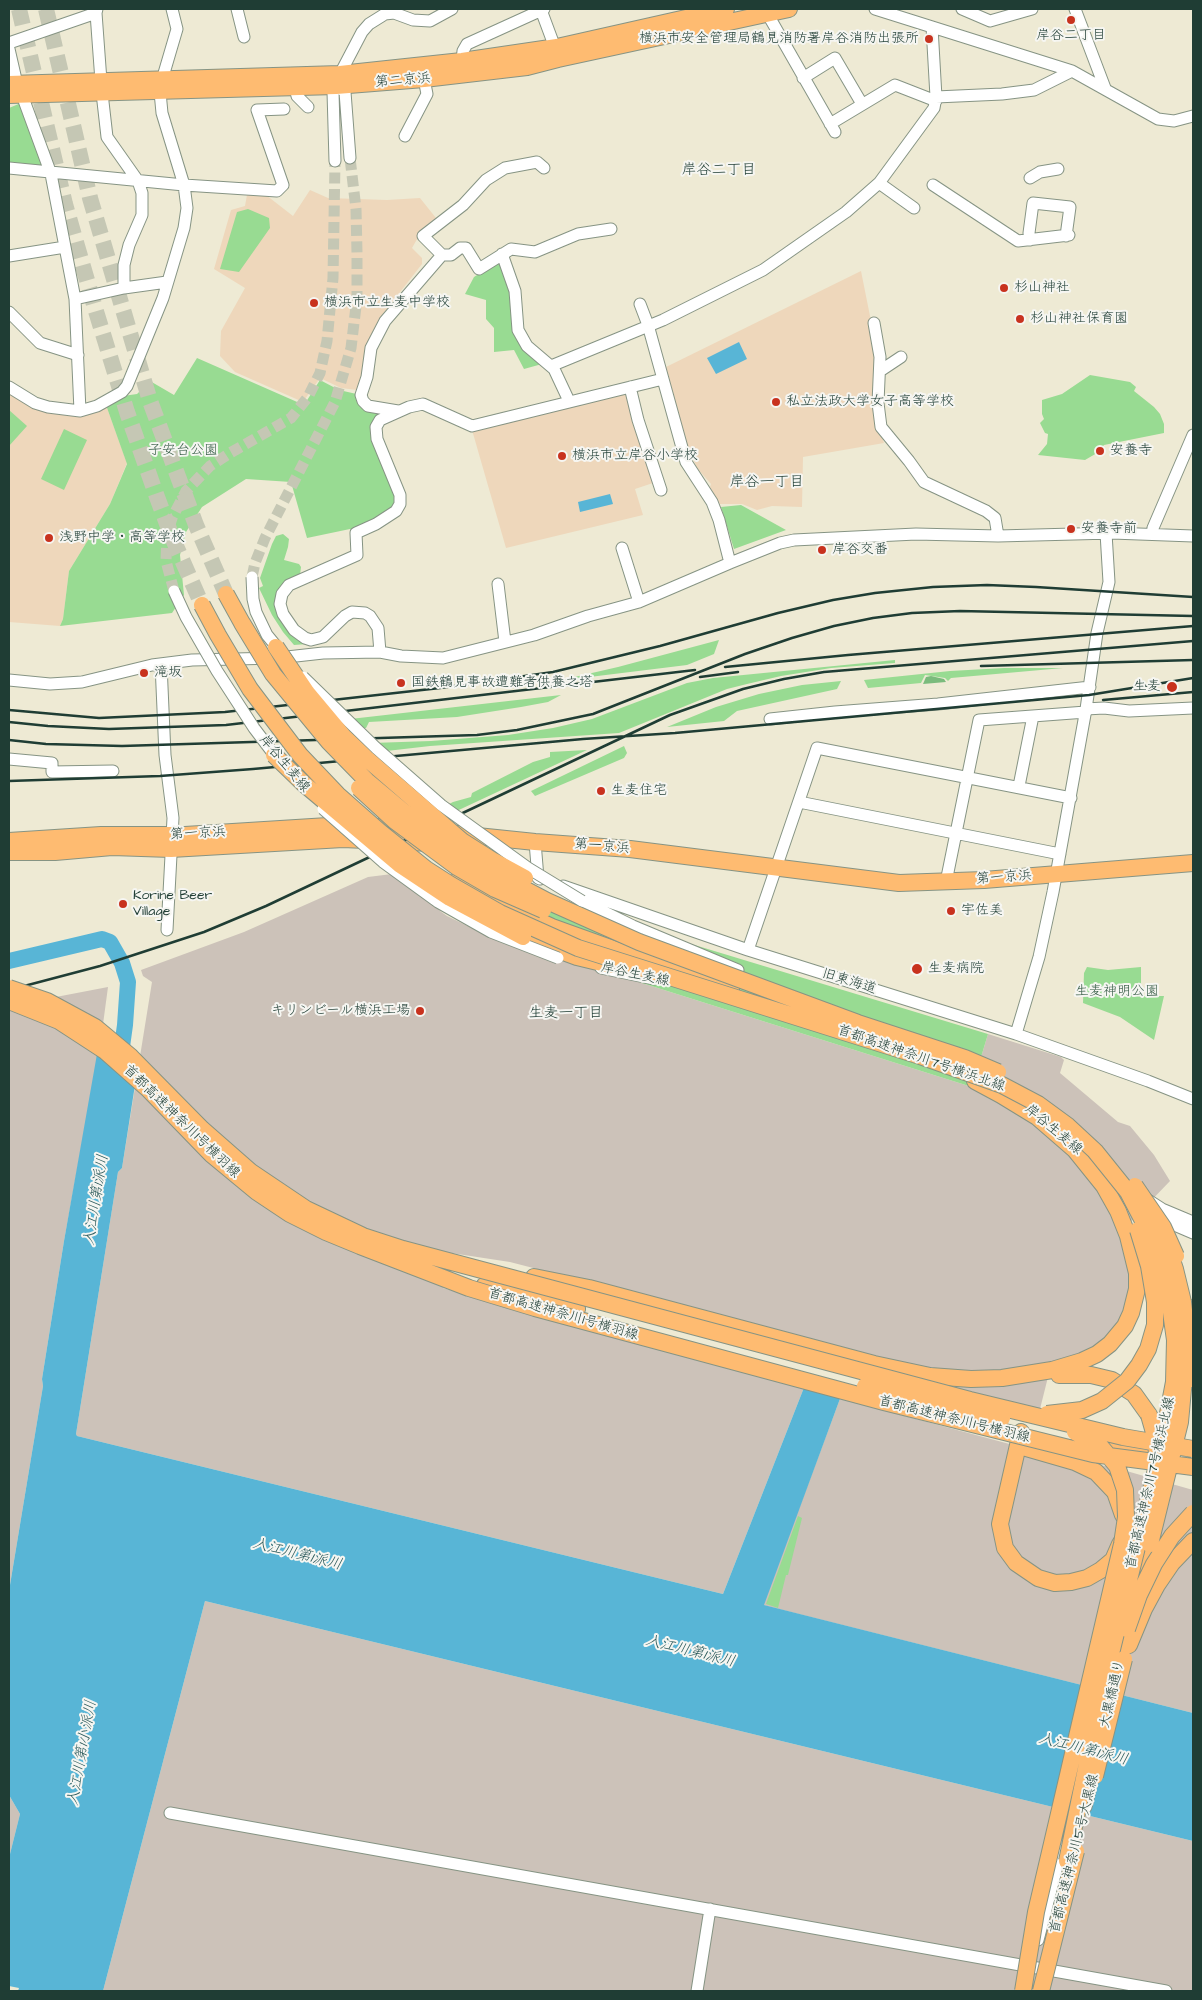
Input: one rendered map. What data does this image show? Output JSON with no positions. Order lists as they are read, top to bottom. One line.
{"streets":{"highway":["第二京浜","第一京浜","首都高速神奈川7号横浜北線","首都高速神奈川1号横羽線","首都高速神奈川5号大黒線"],"street":["岸谷生麦線","旧東海道","大黒橋通り"]},"crossings":[["岸谷生麦線","首都高速神奈川7号横浜北線"],["第一京浜","旧東海道"],["首都高速神奈川7号横浜北線","首都高速神奈川5号大黒線"],["大黒橋通り","首都高速神奈川5号大黒線"]],"districts":["岸谷二丁目","岸谷一丁目","生麦一丁目"],"water":["入江川第1派川","入江川第1小派川"],"parks":["子安台公園","生麦神明公園"],"places":["岸谷二丁目","横浜市安全管理局鶴見消防署岸谷消防出張所","杉山神社","横浜市立生麦中学校","杉山神社保育園","私立法政大学女子高等学校","安養寺","横浜市立岸谷小学校","安養寺前","浅野中学・高等学校","岸谷交番","滝坂","国鉄鶴見事故遭難者供養之塔","生麦","生麦住宅","Korine Beer Village","宇佐美","生麦病院","キリンビール横浜工場"]}
